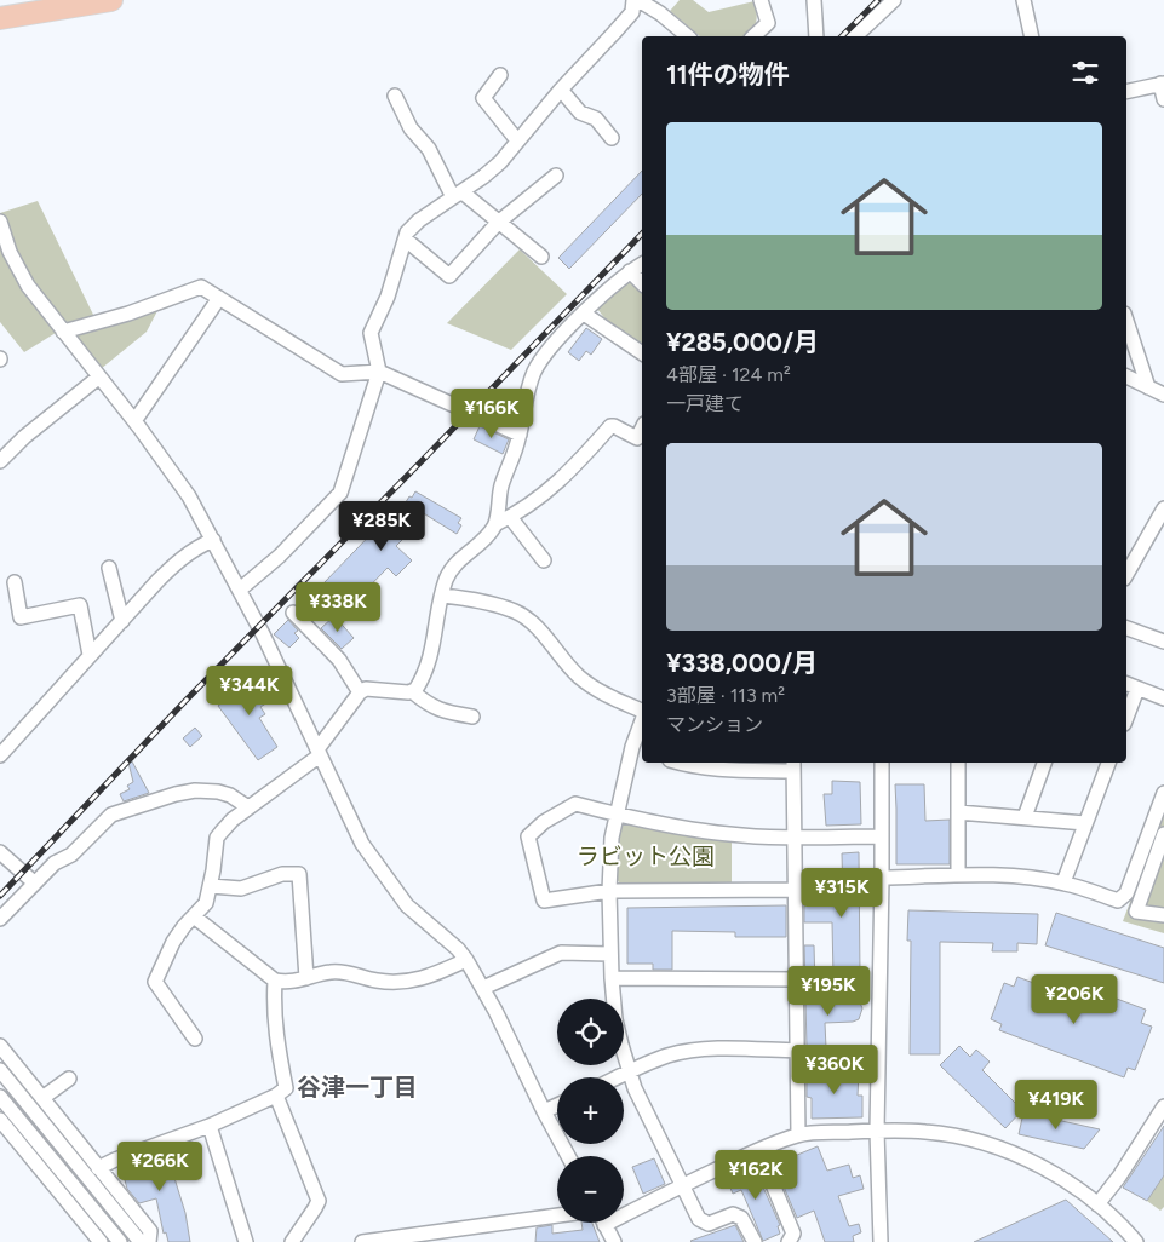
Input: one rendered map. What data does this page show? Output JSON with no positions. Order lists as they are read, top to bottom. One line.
{"districts":["谷津一丁目"],"parks":["ラビット公園"],"page":{"heading":"11件の物件","list":[{"name":"¥285,000/月","note":"4部屋 · 124 m² · 一戸建て"},{"name":"¥338,000/月","note":"3部屋 · 113 m² · マンション"}],"price":["¥166K","¥285K","¥338K","¥344K","¥315K","¥195K","¥206K","¥360K","¥419K","¥266K","¥162K"],"map_buttons":["+","−"]}}
